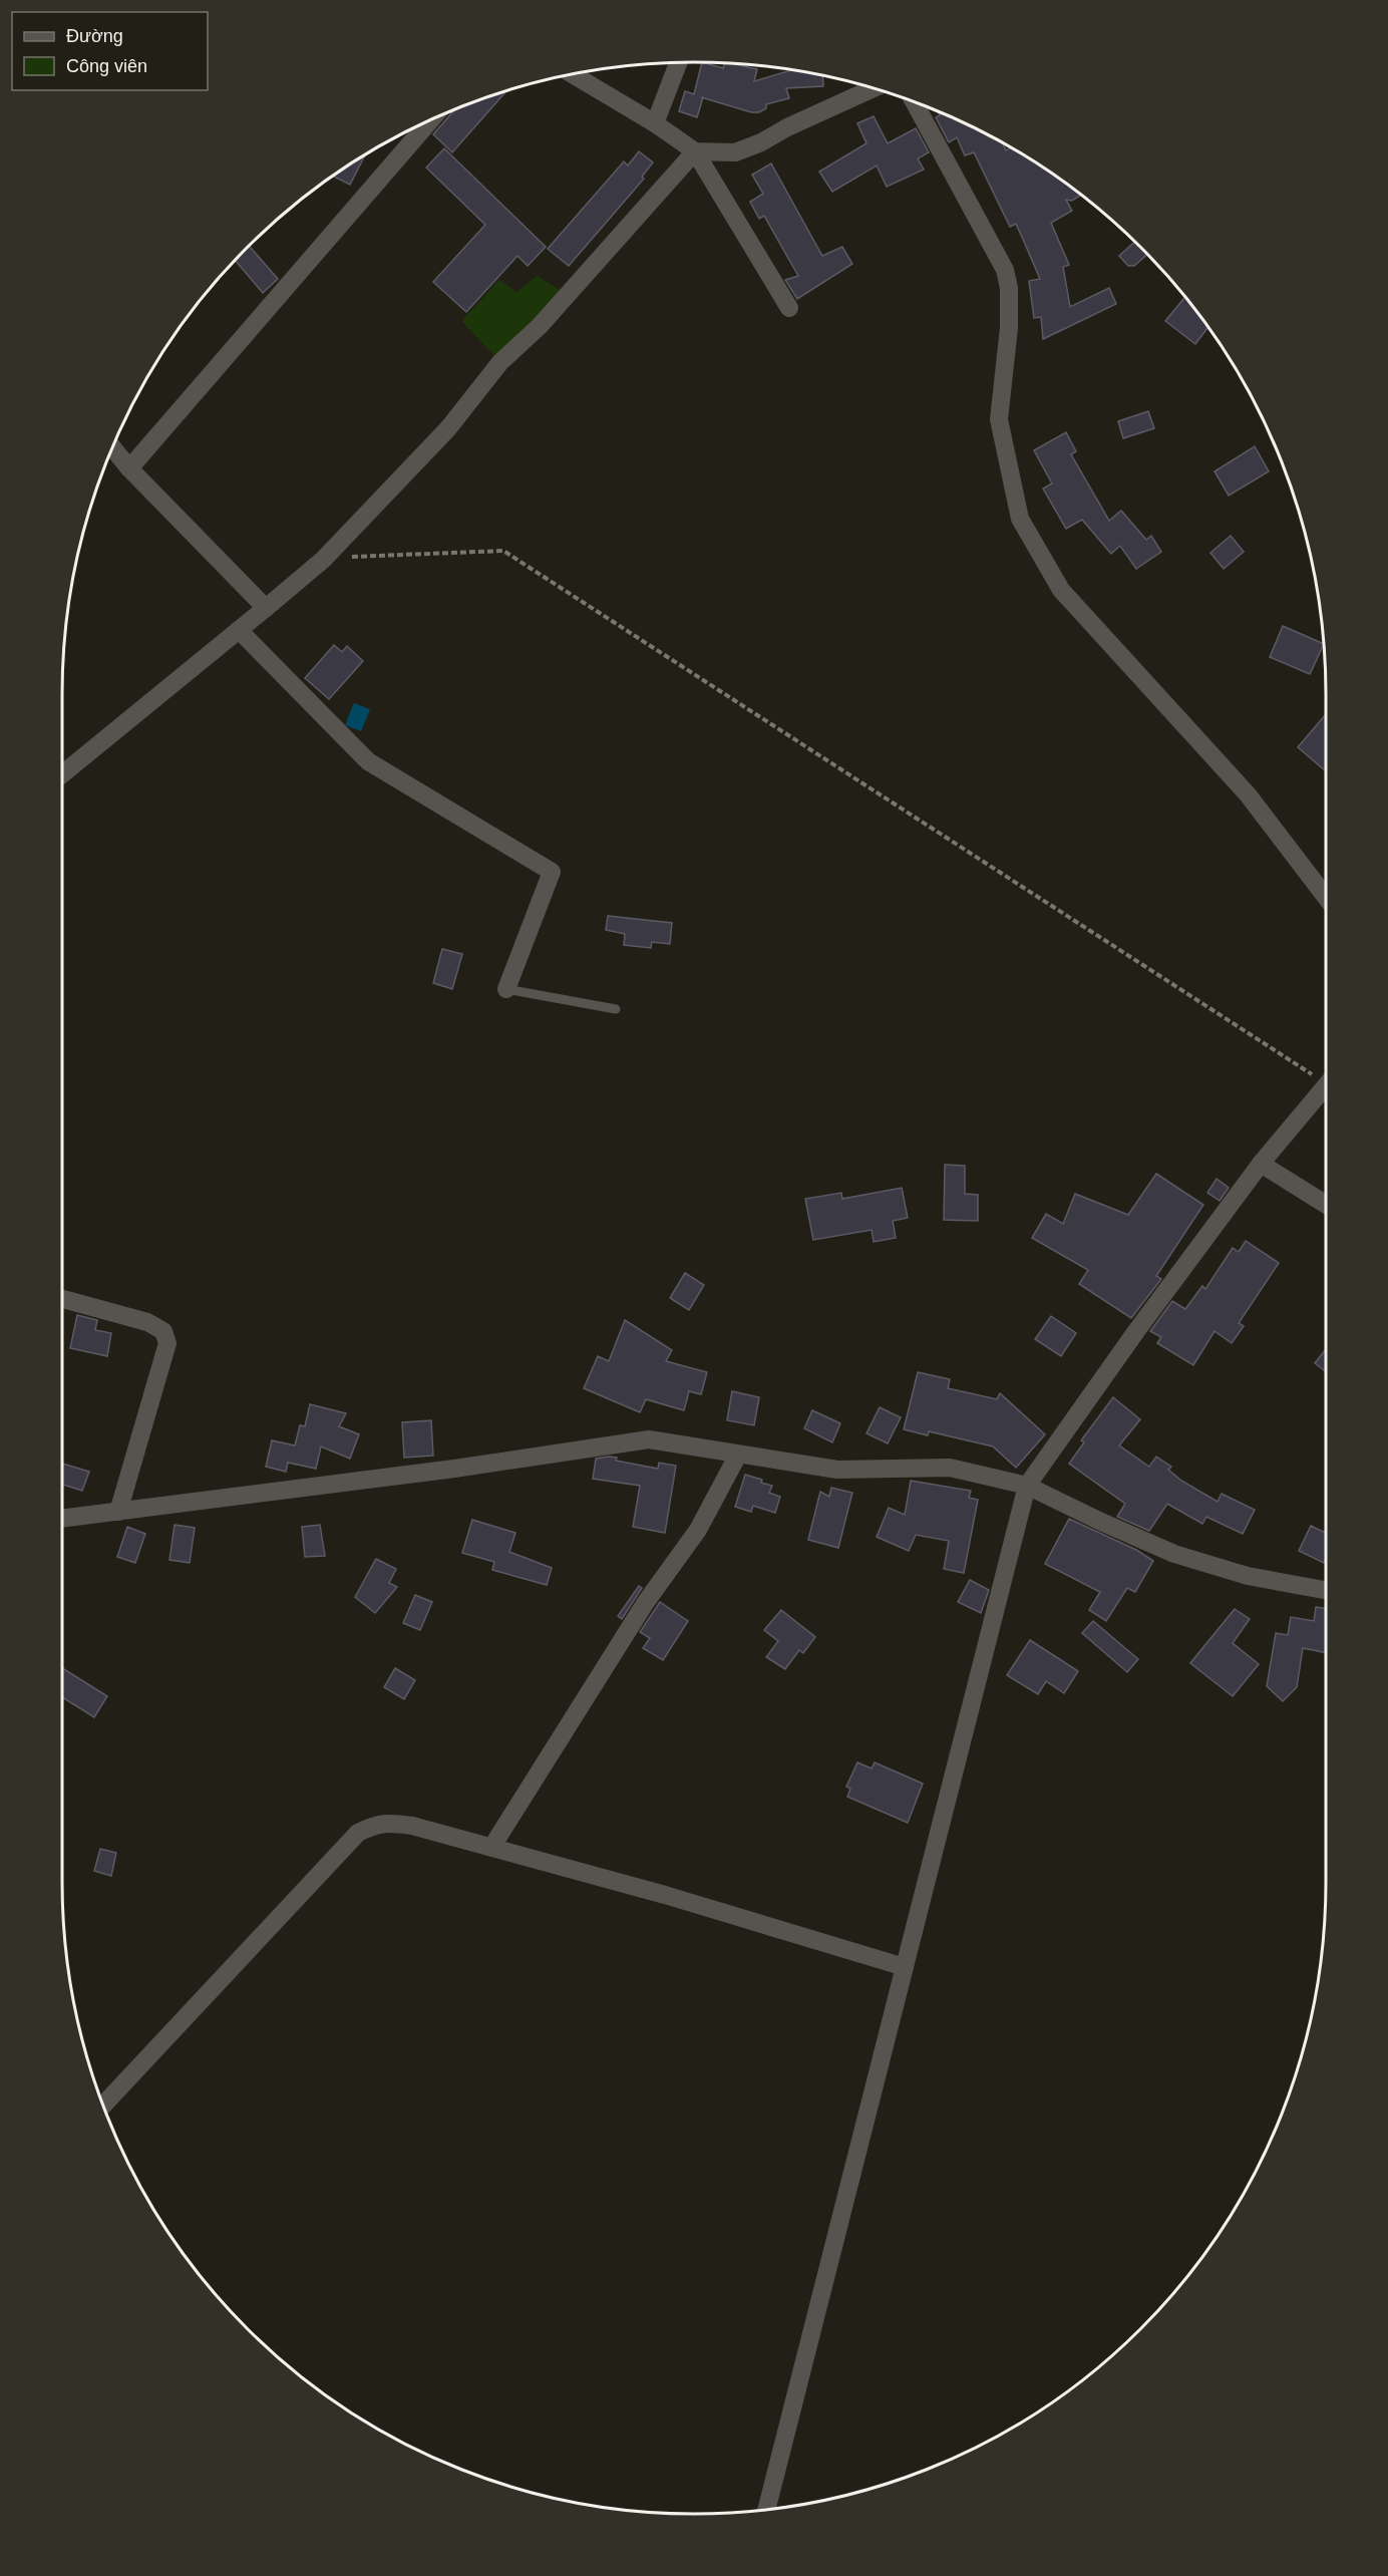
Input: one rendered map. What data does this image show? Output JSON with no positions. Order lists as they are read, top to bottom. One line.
{"legend":["Đường","Công viên"]}
